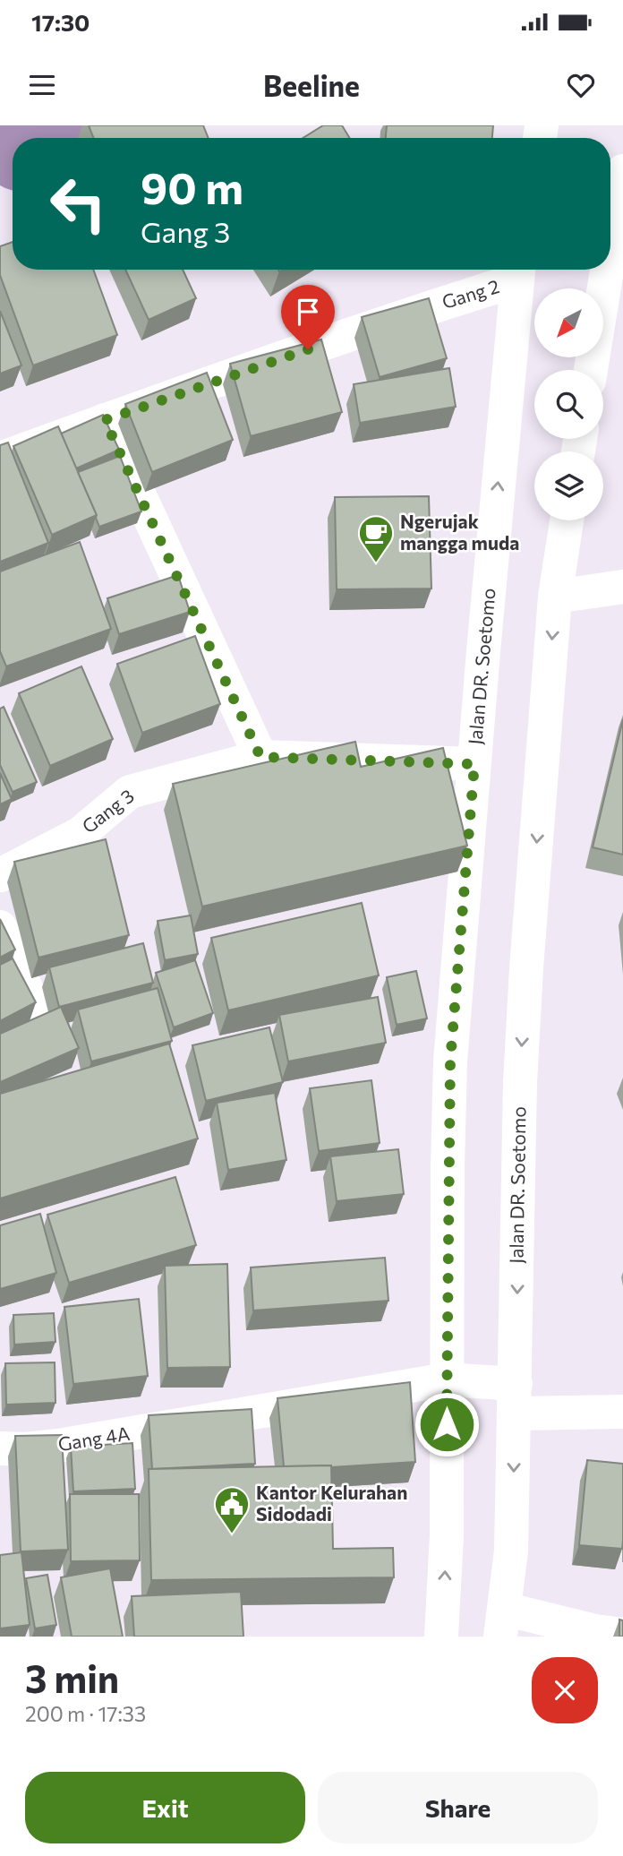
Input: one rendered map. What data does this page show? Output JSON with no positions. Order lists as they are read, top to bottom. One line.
{"streets":{"street":["Gang 2","Jalan DR. Soetomo","Gang 3","Gang 4A"]},"crossings":[["Gang 2","Jalan DR. Soetomo"],["Jalan DR. Soetomo","Gang 3"],["Jalan DR. Soetomo","Gang 4A"]],"places":{"cafe":["Ngerujak mangga muda"],"public building":["Kantor Kelurahan Sidodadi"]},"north":"bottom left","page":{"status":"17:30","header":"Beeline","turn":["90 m","Gang 3"],"heading":["3 min","200 m · 17:33"],"buttons":["Exit","Share"]}}
